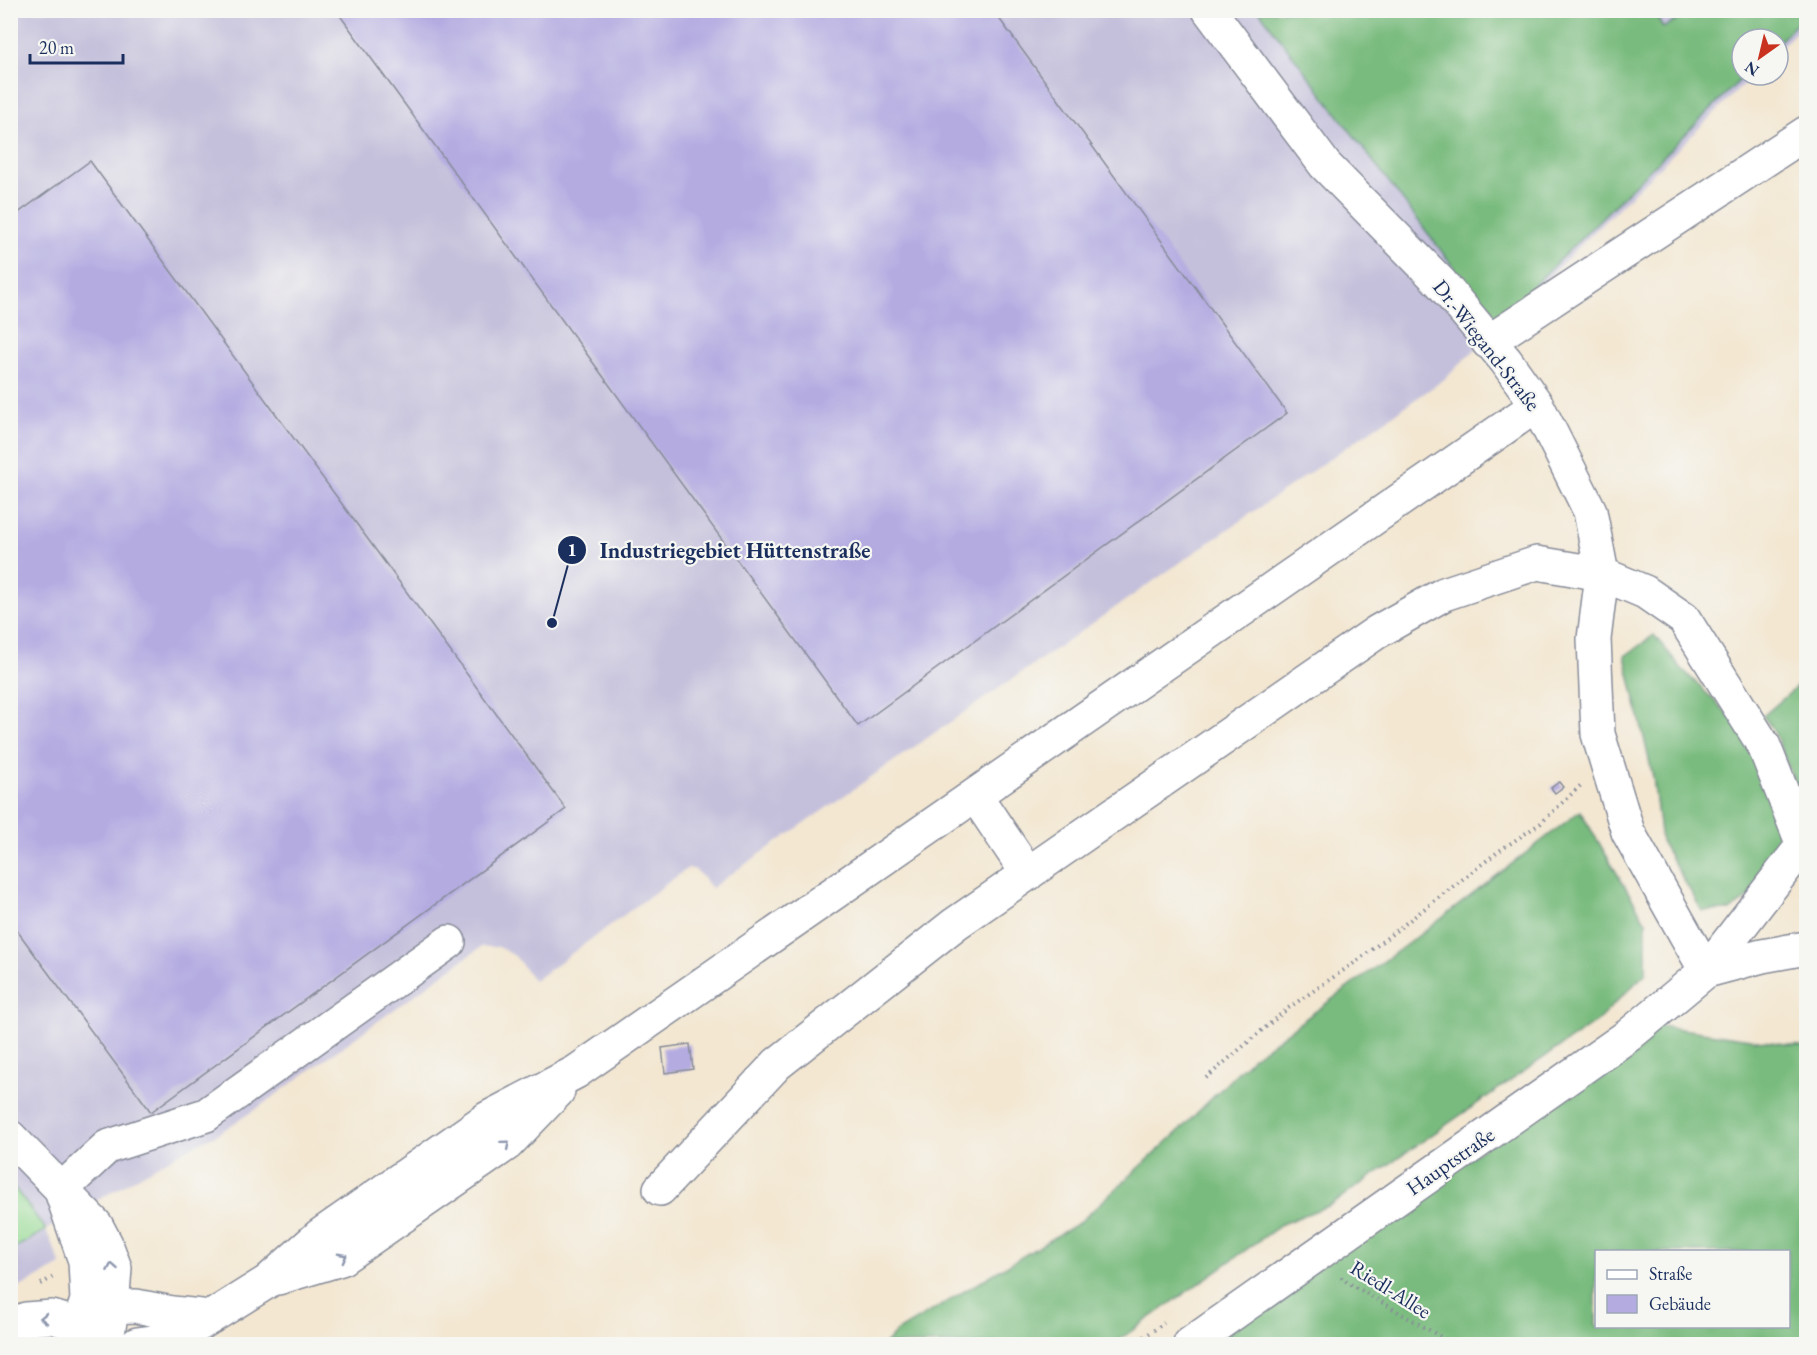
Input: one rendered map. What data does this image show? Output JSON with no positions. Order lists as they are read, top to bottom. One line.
{"streets":{"street":["Dr.-Wiegand-Straße","Hauptstraße"],"path":["Riedl-Allee"]},"crossings":[["Dr.-Wiegand-Straße","Hauptstraße"],["Hauptstraße","Riedl-Allee"]],"places":["Industriegebiet Hüttenstraße"],"legend":["Straße","Gebäude"],"scale_bar":"20 m","north":"bottom left"}
